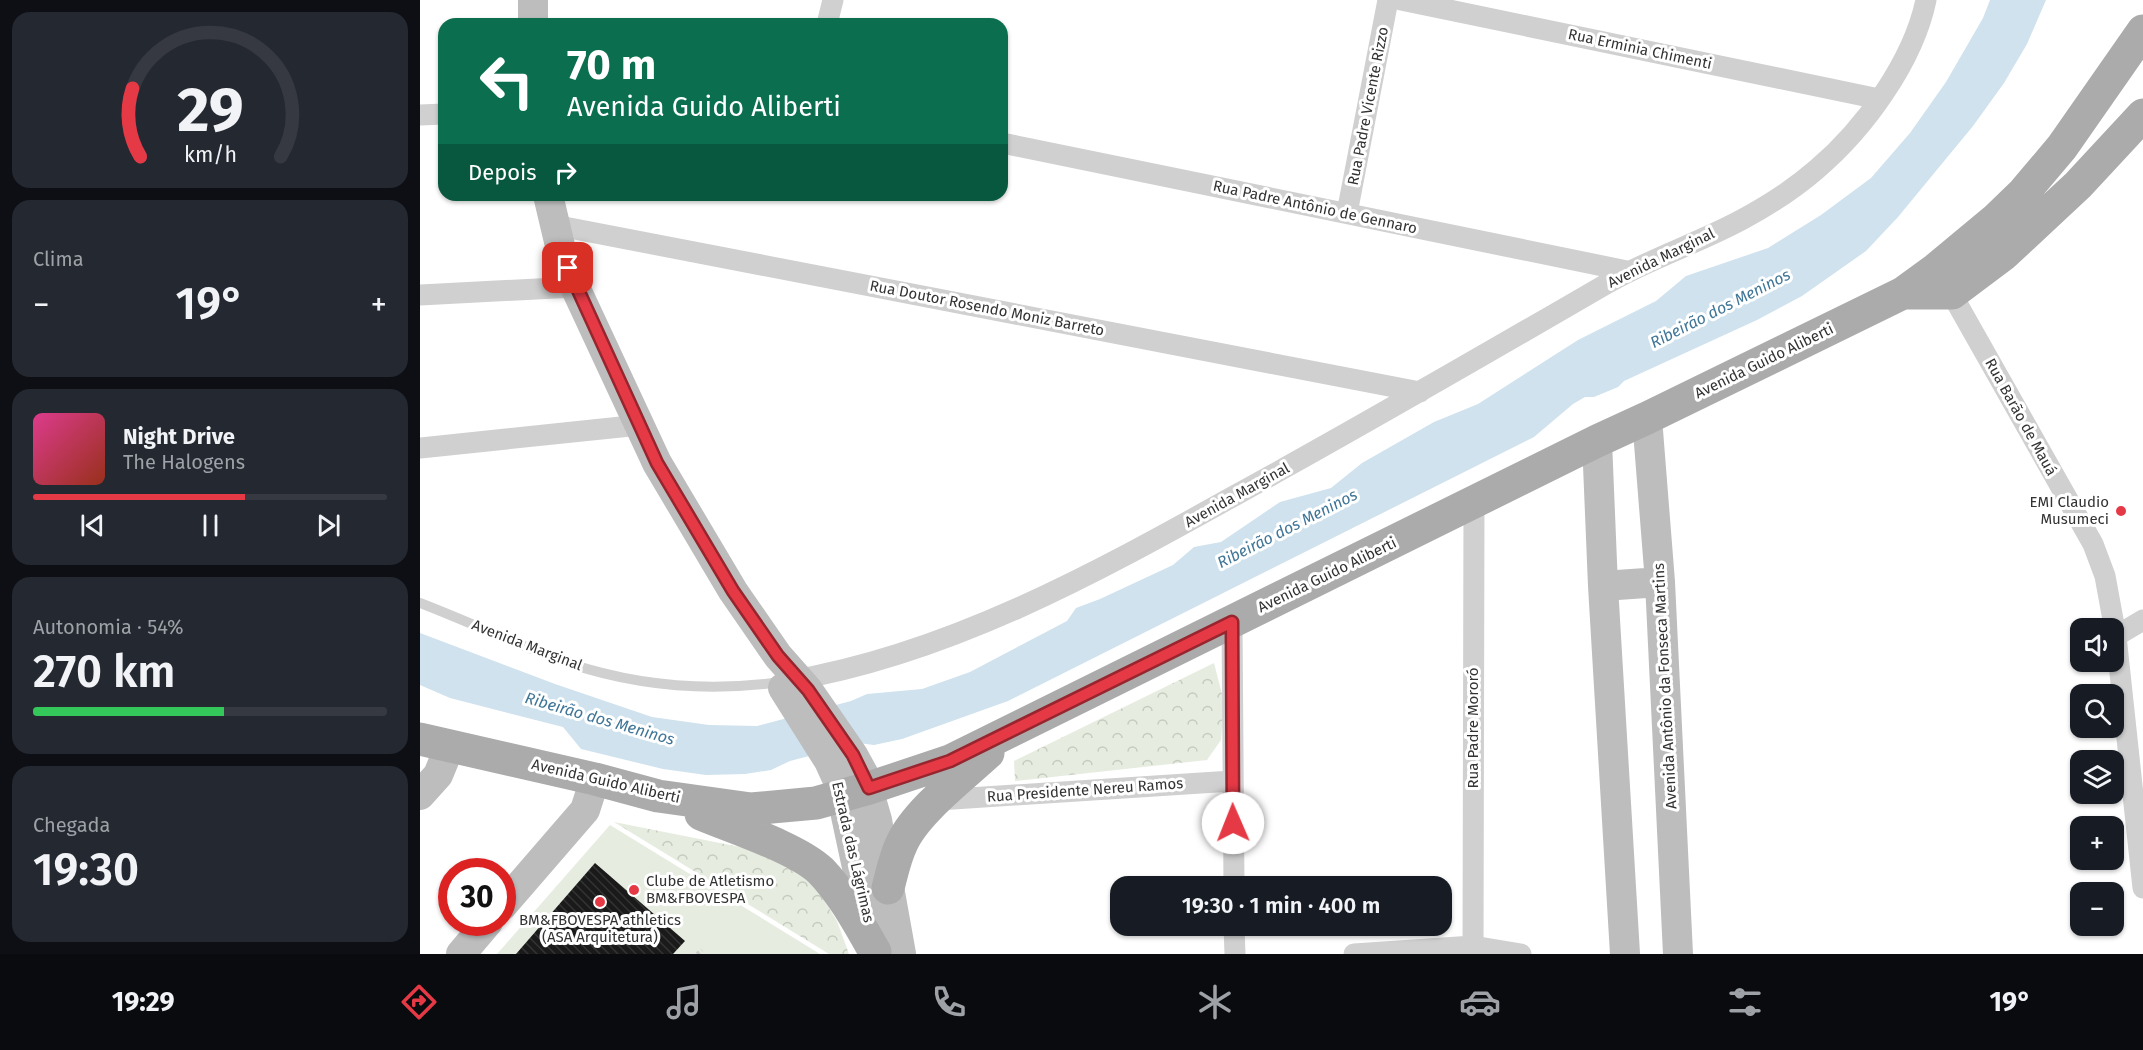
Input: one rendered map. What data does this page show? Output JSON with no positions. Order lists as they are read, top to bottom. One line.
{"streets":{"main road":["Avenida Guido Aliberti"],"street":["Rua Erminia Chimenti","Rua Padre Vicente Rizzo","Rua Padre Antônio de Gennaro","Avenida Marginal","Rua Doutor Rosendo Moniz Barreto","Rua Barão de Mauá","Avenida Antônio da Fonseca Martins","Rua Padre Mororó","Rua Presidente Nereu Ramos","Estrada das Lágrimas"]},"crossings":[["Rua Erminia Chimenti","Avenida Marginal"],["Rua Padre Vicente Rizzo","Rua Padre Antônio de Gennaro"],["Rua Padre Antônio de Gennaro","Avenida Marginal"],["Avenida Marginal","Rua Doutor Rosendo Moniz Barreto"],["Avenida Marginal","Estrada das Lágrimas"],["Rua Doutor Rosendo Moniz Barreto","Estrada das Lágrimas"],["Avenida Guido Aliberti","Rua Barão de Mauá"],["Avenida Guido Aliberti","Avenida Antônio da Fonseca Martins"],["Avenida Guido Aliberti","Rua Padre Mororó"],["Avenida Guido Aliberti","Estrada das Lágrimas"]],"water":["Ribeirão dos Meninos"],"places":["EMI Claudio Musumeci","Clube de Atletismo BM&FBOVESPA","BM&FBOVESPA athletics (ASA Arquitetura)"],"page":{"turn":["70 m","Avenida Guido Aliberti"],"then":"Depois","tile":["Clima",["Autonomia · 54%","270 km"],["Chegada","19:30"]],"heat":["−","19°","+"],"song":["Night Drive","The Halogens"],"map_buttons":["+","−"],"limit":"30","trip":"19:30 · 1 min · 400 m","tabs":["19:29","19°"],"gauge":["29","km/h"]}}
